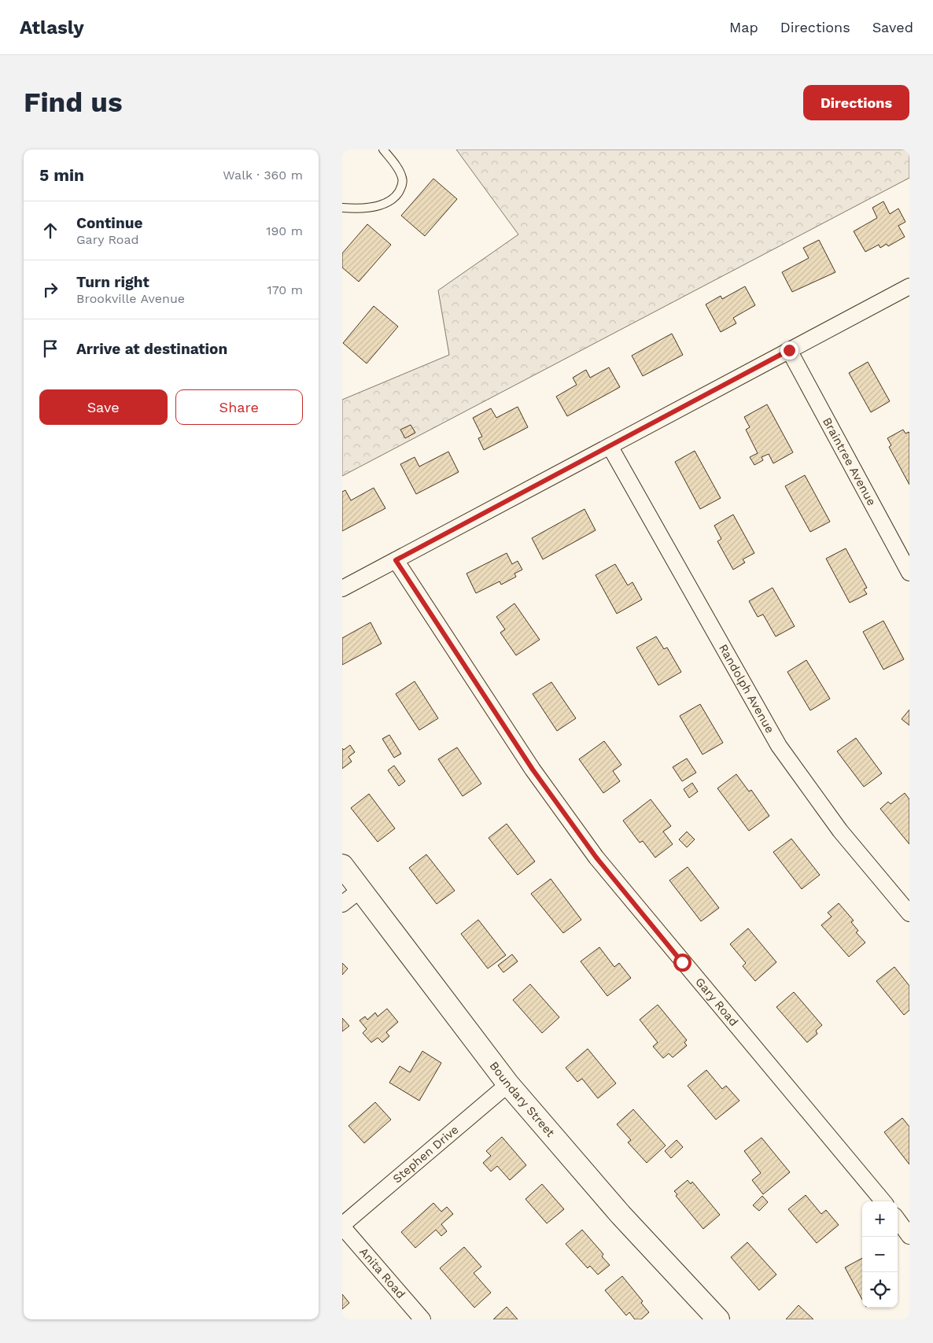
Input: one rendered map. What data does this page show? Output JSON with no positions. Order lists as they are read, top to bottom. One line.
{"streets":{"main road":["Boundary Street"],"street":["Braintree Avenue","Randolph Avenue","Gary Road","Stephen Drive","Anita Road"]},"crossings":[["Boundary Street","Stephen Drive"],["Stephen Drive","Anita Road"]],"page":{"header":"Atlasly","nav":["Map","Directions","Saved"],"buttons":["Directions",["Save","Share"]],"title":"Find us","heading":["5 min","Walk · 360 m"],"list":[["Continue","Gary Road","190 m"],["Turn right","Brookville Avenue","170 m"],"Arrive at destination"],"map_buttons":["+","−"]}}
